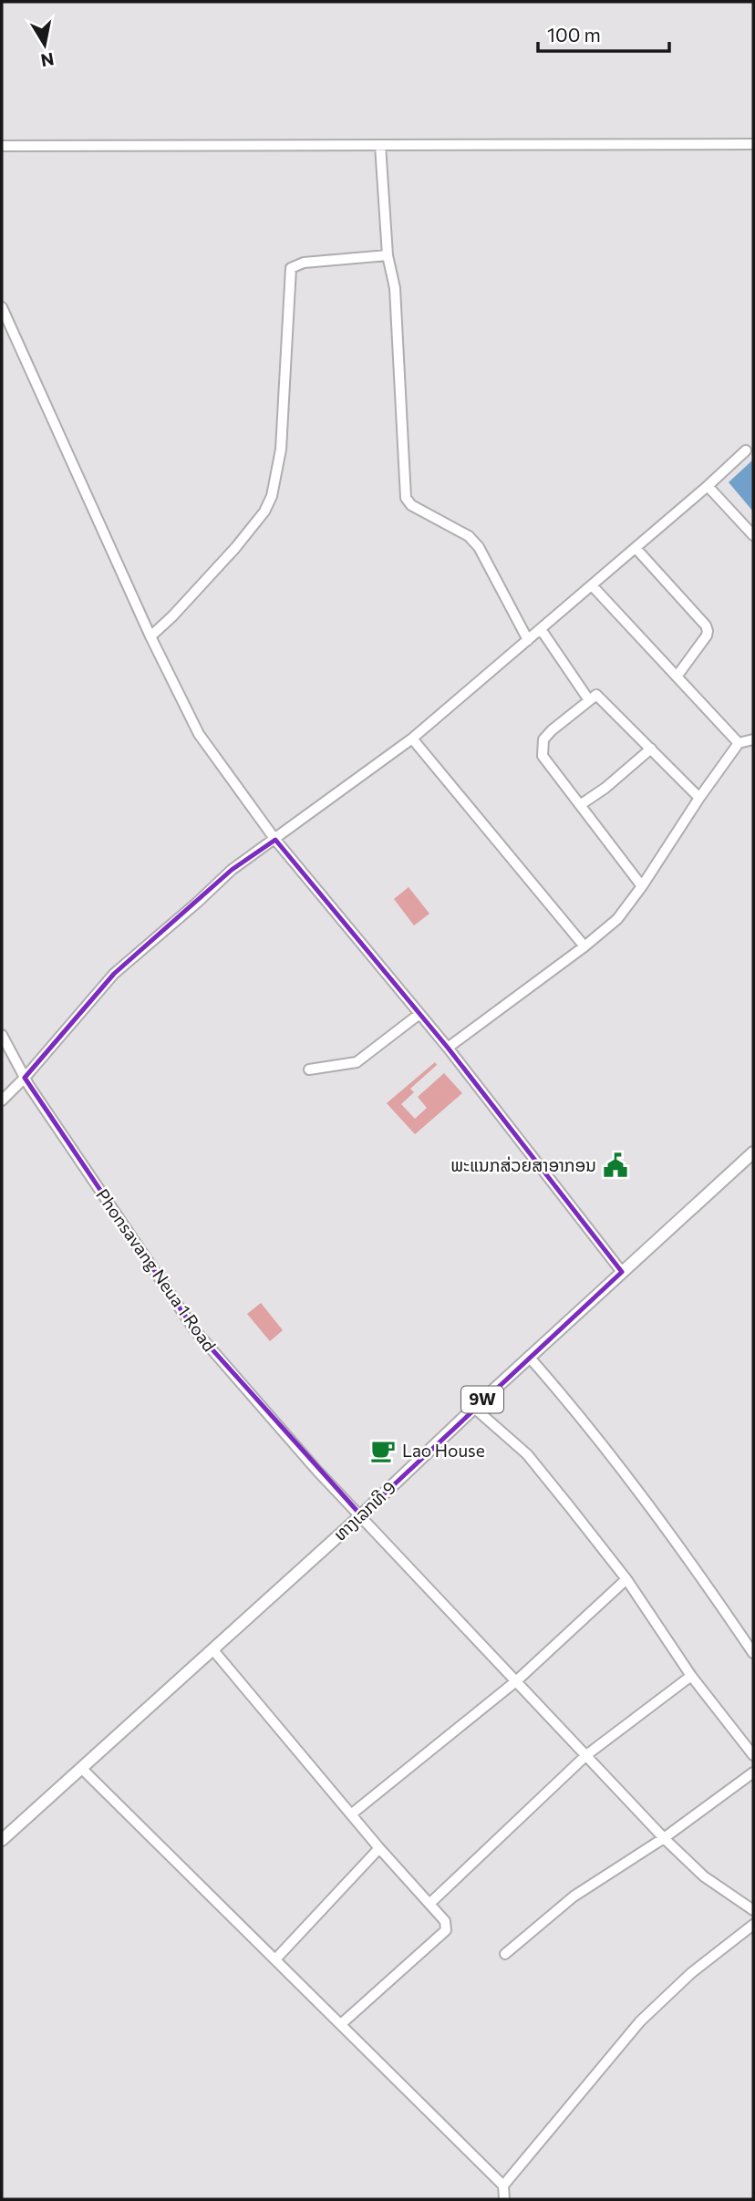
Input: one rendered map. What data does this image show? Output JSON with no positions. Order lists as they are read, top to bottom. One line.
{"streets":{"main road":["9W","ທາງເລກທີ 9"],"street":["Phonsavang Neua 1 Road"]},"crossings":[["Phonsavang Neua 1 Road","ທາງເລກທີ 9"]],"places":{"public building":["ພະແນກສ່ວຍສາອາກອນ"],"cafe":["Lao House"]},"scale_bar":"100 m","north":"bottom"}
